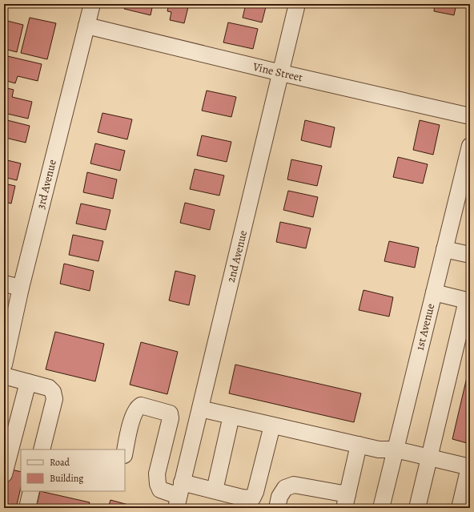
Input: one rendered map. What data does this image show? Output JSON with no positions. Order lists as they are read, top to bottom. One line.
{"streets":{"street":["Vine Street","3rd Avenue","2nd Avenue","1st Avenue"]},"crossings":[["Vine Street","3rd Avenue"],["Vine Street","2nd Avenue"]],"legend":["Road","Building"]}
